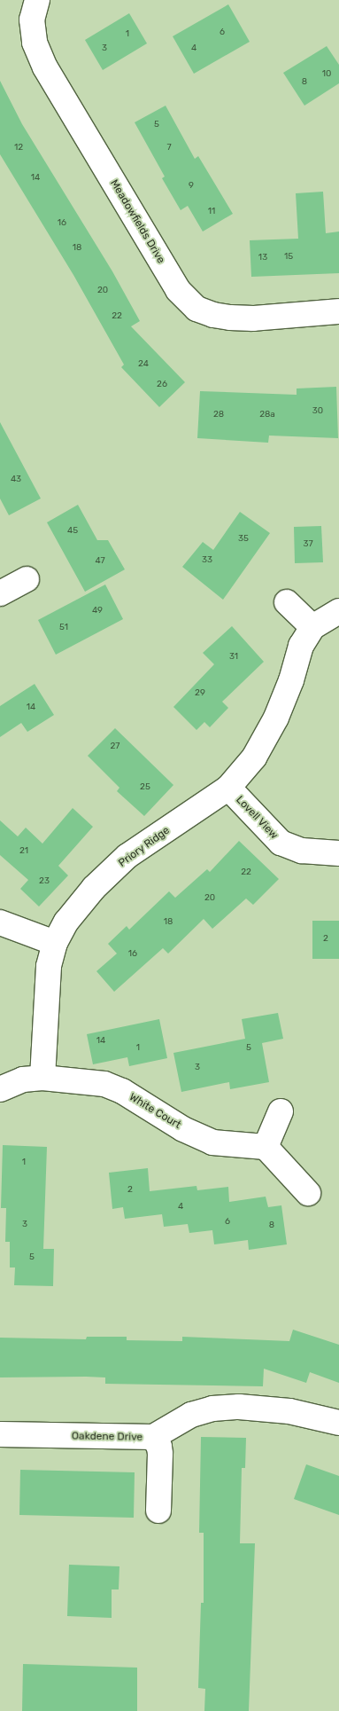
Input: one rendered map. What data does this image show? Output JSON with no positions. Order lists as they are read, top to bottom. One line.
{"streets":{"street":["Meadowfields Drive","Lovell View","Priory Ridge","White Court","Oakdene Drive"]},"crossings":[["Lovell View","Priory Ridge"],["Priory Ridge","White Court"]],"house_numbers":["6","1","3","4","10","8","5","12","7","14","9","11","16","18","15","13","20","22","24","26","30","28","28a","43","45","35","37","33","47","49","51","31","29","14","27","25","21","22","23","20","18","2","16","14","1","5","3","1","2","4","6","3","8","5"]}
